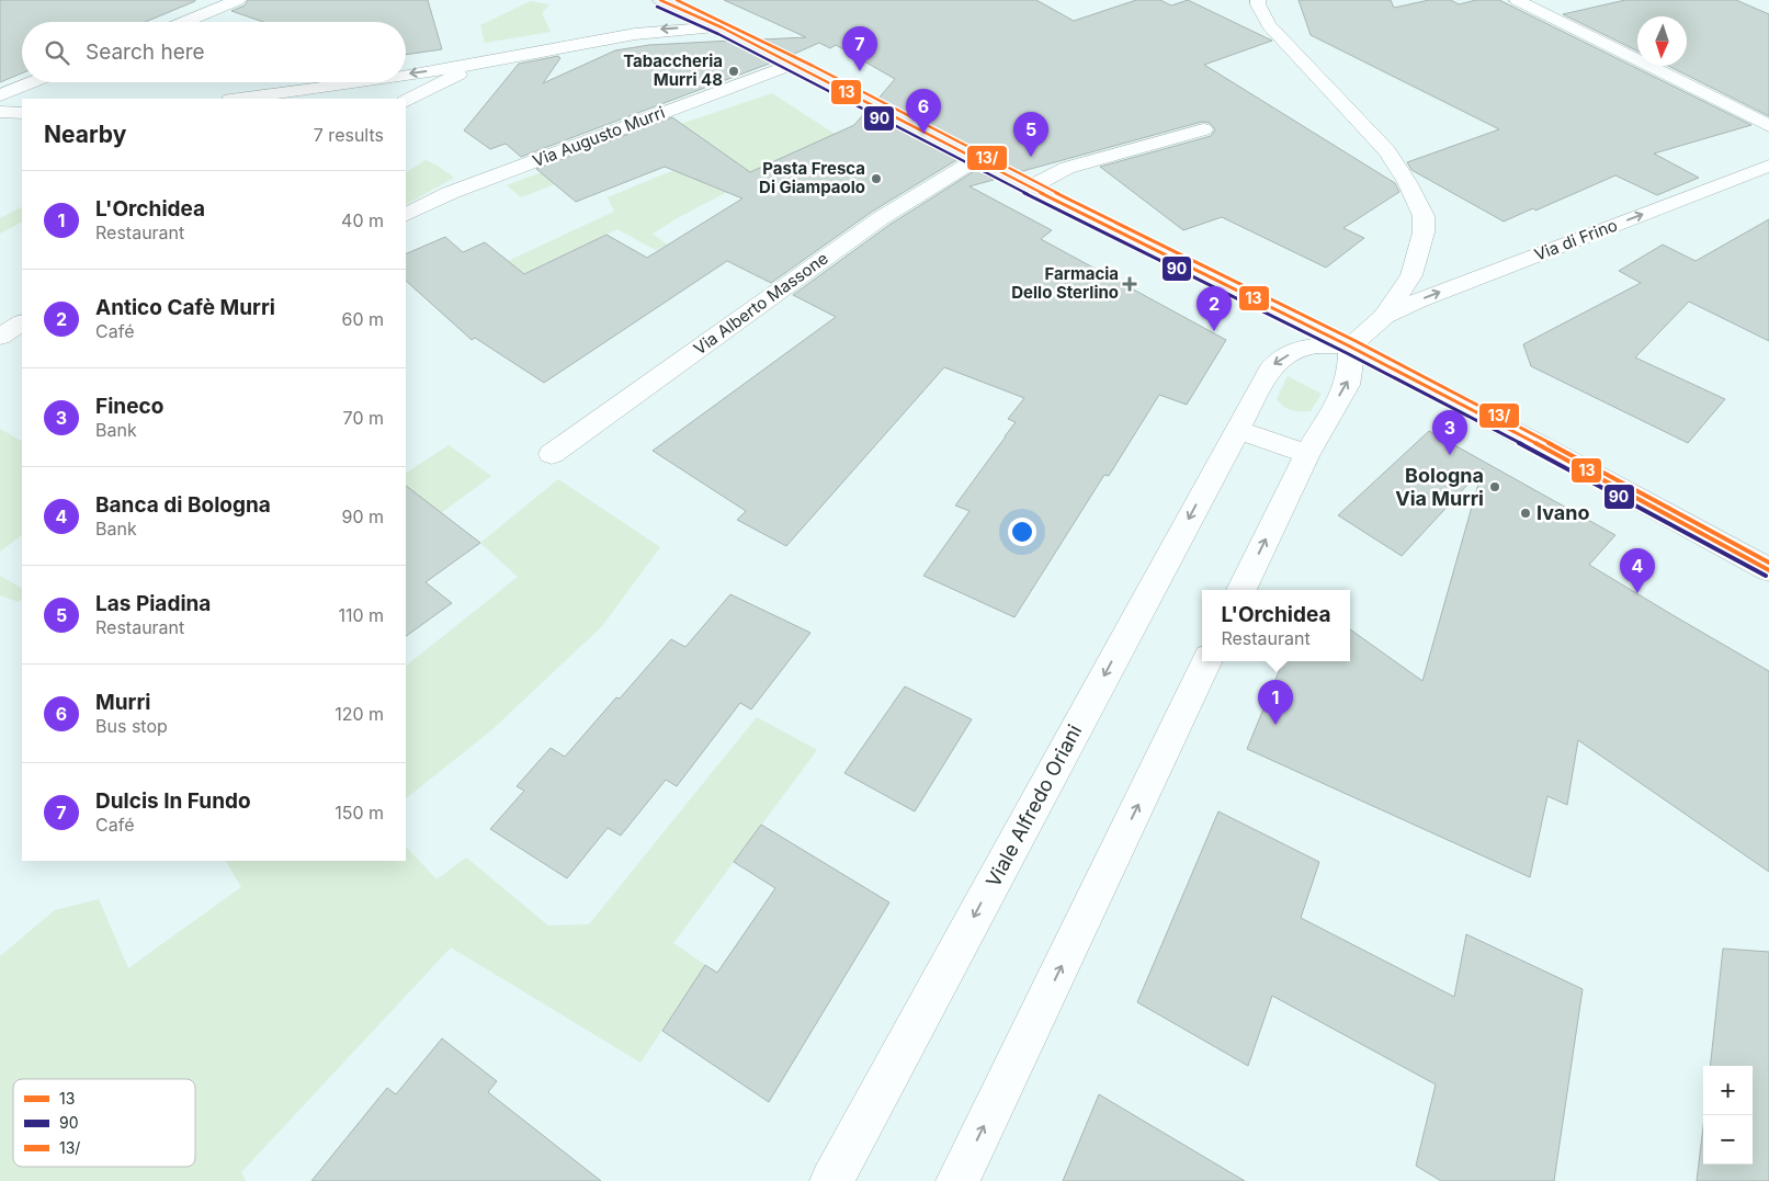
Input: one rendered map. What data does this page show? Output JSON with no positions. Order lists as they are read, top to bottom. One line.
{"streets":{"street":["Via Augusto Murri","Via di Frino","Via Alberto Massone","Viale Alfredo Oriani"]},"one_way":["Via di Frino"],"places":{"other":["Tabaccheria Murri 48","Pasta Fresca Di Giampaolo","Bologna Via Murri","Ivano"],"health":["Farmacia Dello Sterlino"]},"lines":["transit line 13","transit line 13/","transit line 90"],"legend":["13","90","13/"],"north":"bottom","page":{"search":"Search here","pins":["7","6","5","2","3","4","1"],"heading":["Nearby","7 results"],"list":[{"mark":"1","name":"L'Orchidea","note":"Restaurant","value":"40 m"},{"mark":"2","name":"Antico Cafè Murri","note":"Café","value":"60 m"},{"mark":"3","name":"Fineco","note":"Bank","value":"70 m"},{"mark":"4","name":"Banca di Bologna","note":"Bank","value":"90 m"},{"mark":"5","name":"Las Piadina","note":"Restaurant","value":"110 m"},{"mark":"6","name":"Murri","note":"Bus stop","value":"120 m"},{"mark":"7","name":"Dulcis In Fundo","note":"Café","value":"150 m"}],"popup":["L'Orchidea","Restaurant"],"map_buttons":["+","−"]}}
